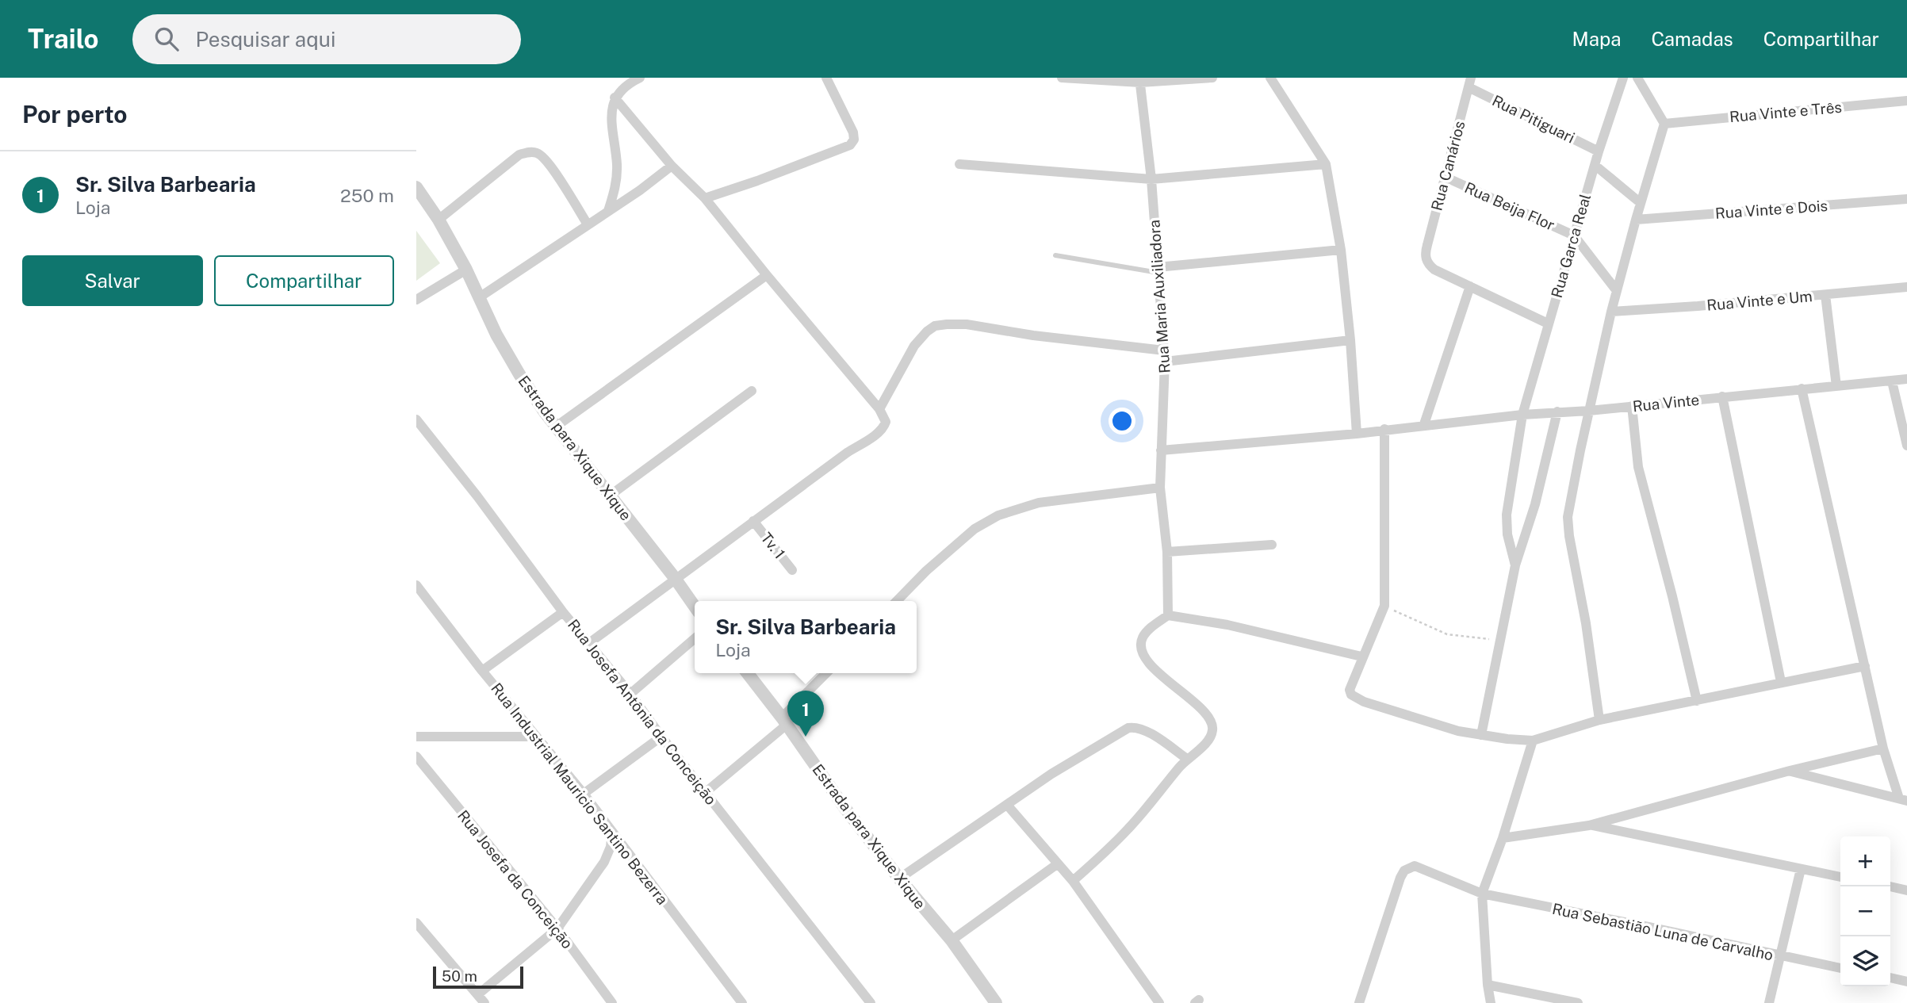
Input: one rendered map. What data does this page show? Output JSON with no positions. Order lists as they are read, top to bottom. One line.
{"streets":{"street":["Rua Vinte e Três","Rua Pitiguari","Rua Canários","Rua Beija Flor","Rua Vinte e Dois","Rua Garca Real","Rua Maria Auxiliadora","Rua Vinte e Um","Rua Vinte","Estrada para Xique Xique","Tv. 1","Rua Josefa Antônia da Conceição","Rua Industrial Mauricio Santino Bezerra","Rua Josefa da Conceição","Rua Sebastião Luna de Carvalho"]},"crossings":[["Rua Pitiguari","Rua Canários"],["Rua Pitiguari","Rua Garca Real"],["Rua Canários","Rua Beija Flor"],["Rua Beija Flor","Rua Garca Real"],["Rua Garca Real","Rua Vinte"],["Rua Maria Auxiliadora","Rua Vinte"]],"scale_bar":"50 m","page":{"header":"Trailo","search":"Pesquisar aqui","nav":["Mapa","Camadas","Compartilhar"],"heading":"Por perto","list":[{"mark":"1","name":"Sr. Silva Barbearia","note":"Loja","value":"250 m"}],"buttons":["Salvar","Compartilhar"],"popup":["Sr. Silva Barbearia","Loja"],"pins":"1","map_buttons":["+","−"],"scale":"50 m"}}
